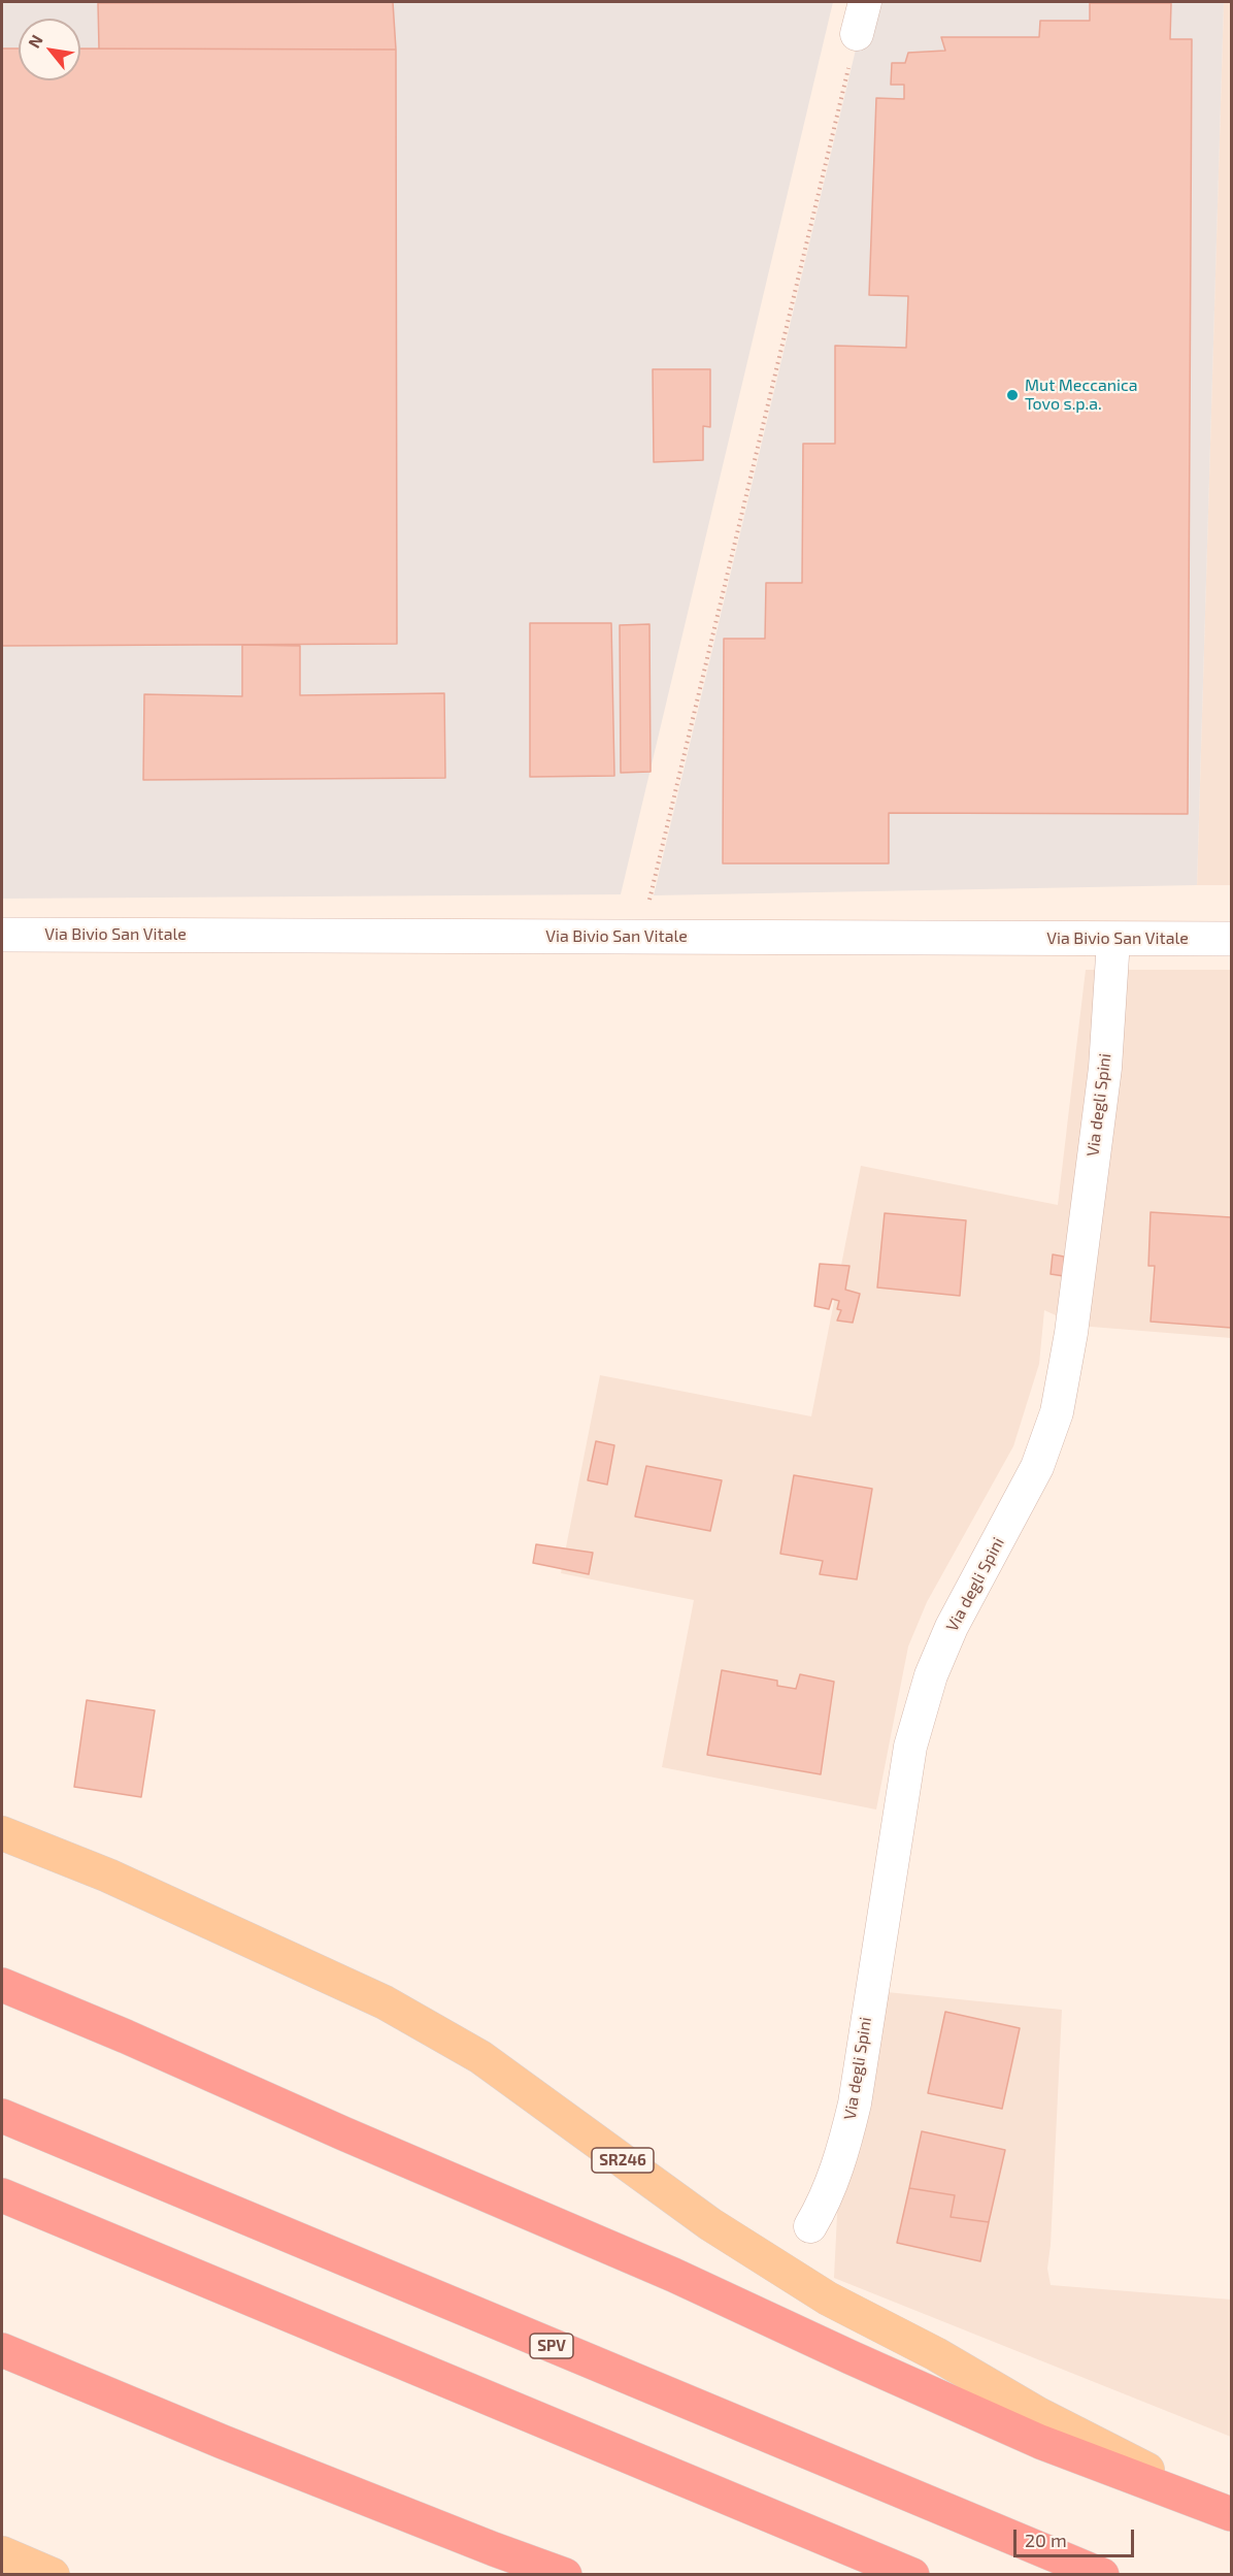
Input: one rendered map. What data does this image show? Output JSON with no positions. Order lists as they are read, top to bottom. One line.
{"streets":{"highway":["SPV"],"main road":["Via Bivio San Vitale","SR246"],"street":["Via degli Spini"]},"crossings":[["Via Bivio San Vitale","Via degli Spini"]],"places":["Mut Meccanica Tovo s.p.a."],"scale_bar":"20 m","north":"top left"}
